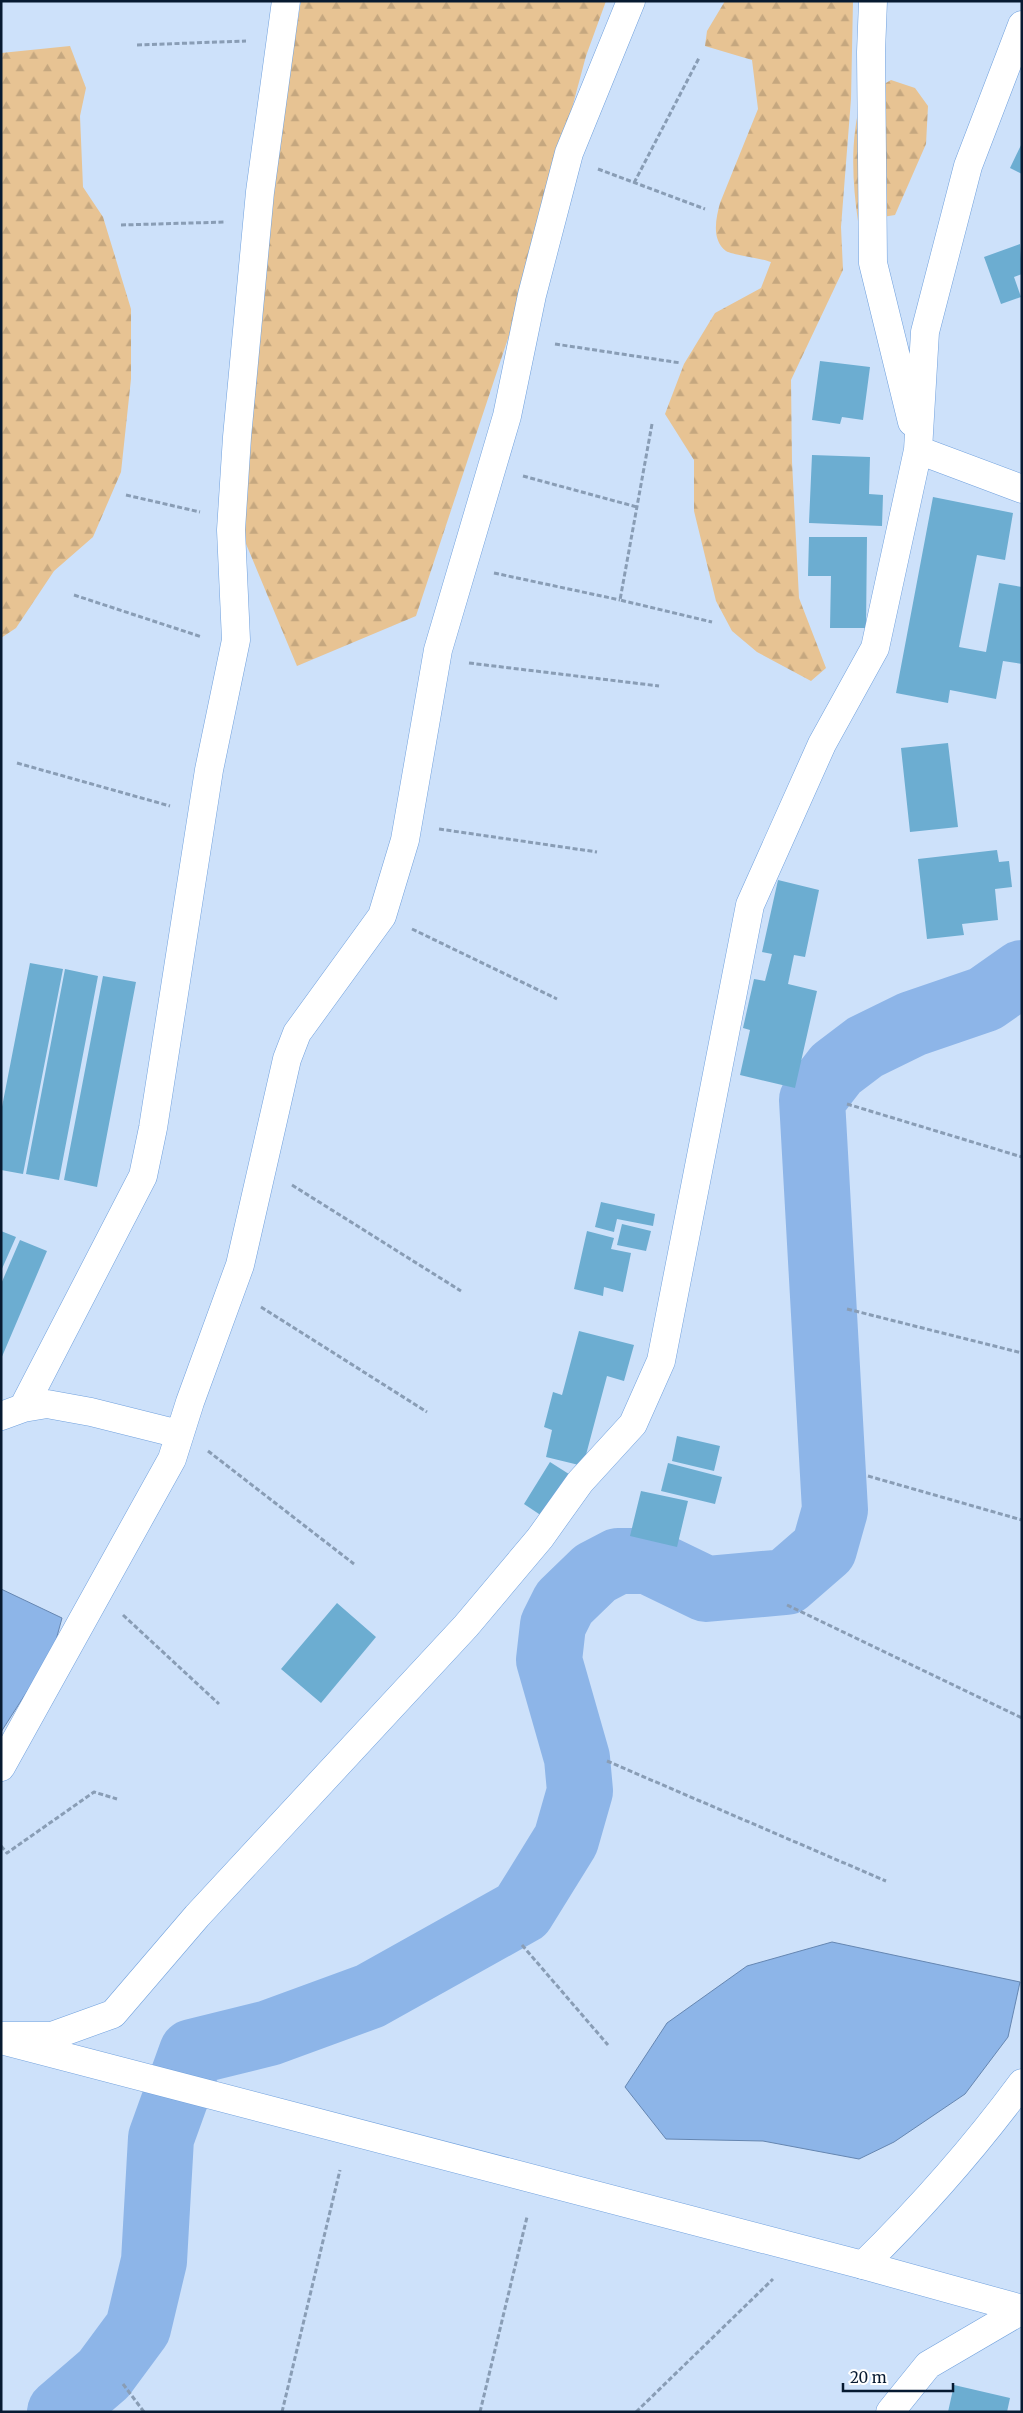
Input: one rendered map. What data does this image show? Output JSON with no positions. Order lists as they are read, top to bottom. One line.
{"scale_bar":"20 m"}
